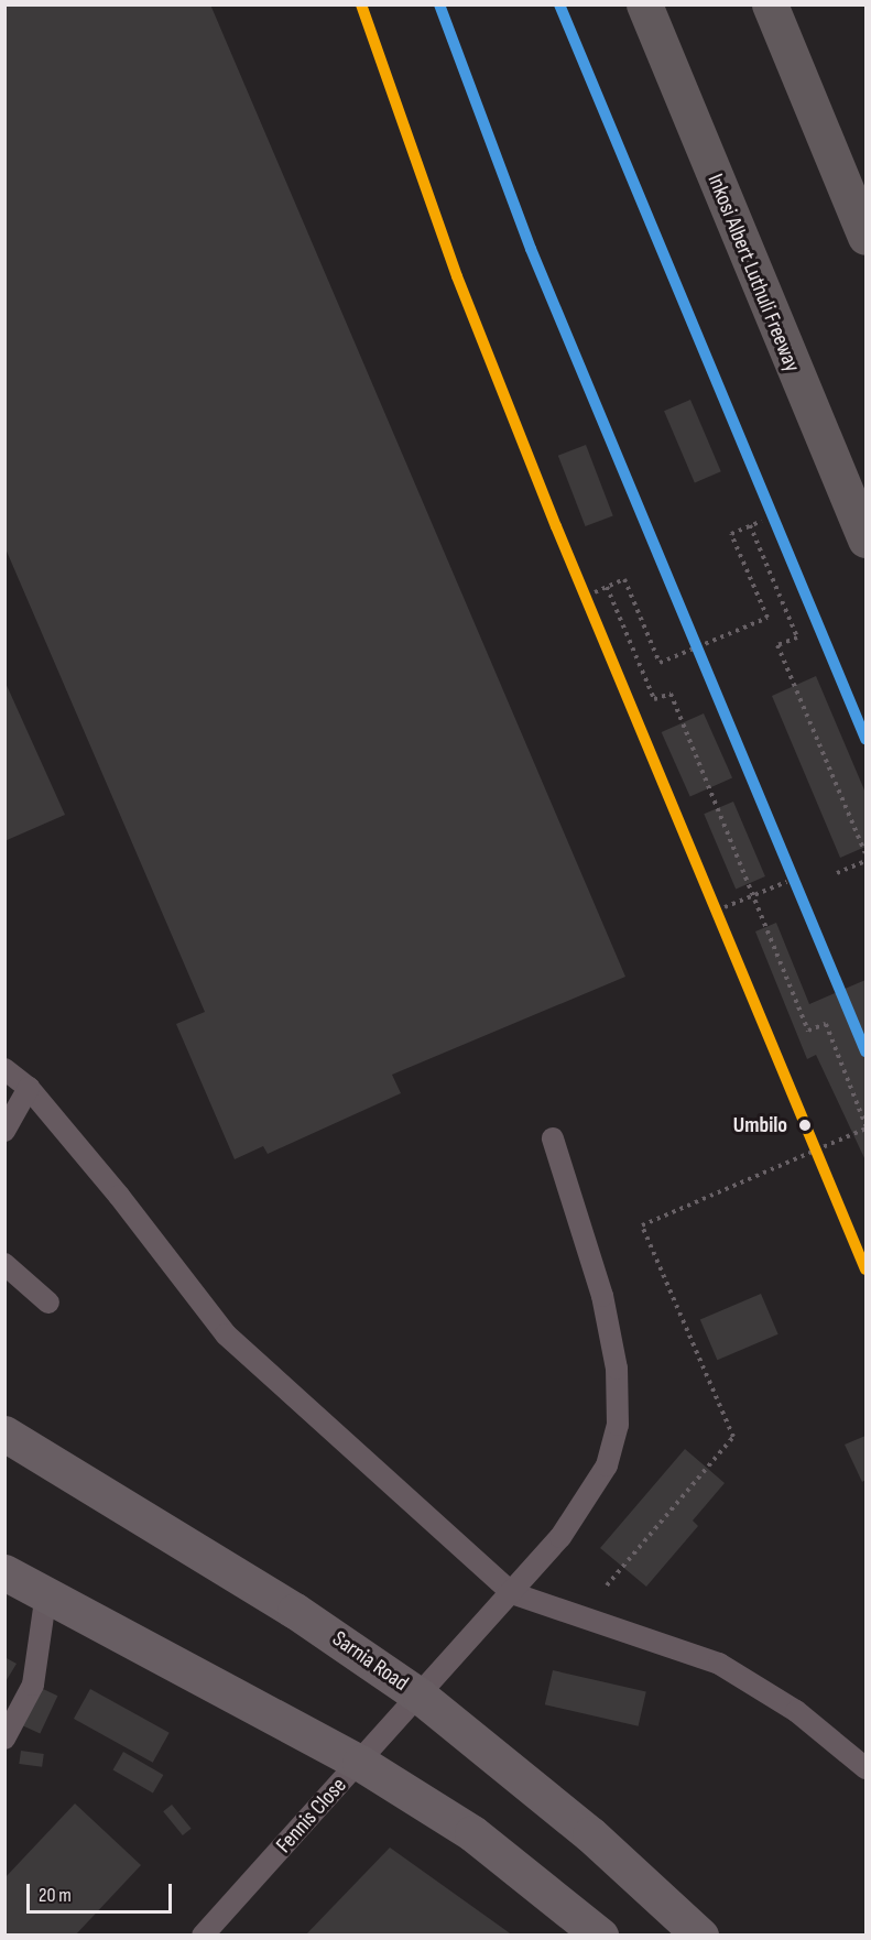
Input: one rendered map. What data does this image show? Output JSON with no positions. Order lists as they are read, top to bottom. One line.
{"streets":{"highway":["Inkosi Albert Luthuli Freeway"],"main road":["Sarnia Road"],"lane":["Fennis Close"]},"crossings":[["Sarnia Road","Fennis Close"]],"places":["Umbilo"],"scale_bar":"20 m"}
